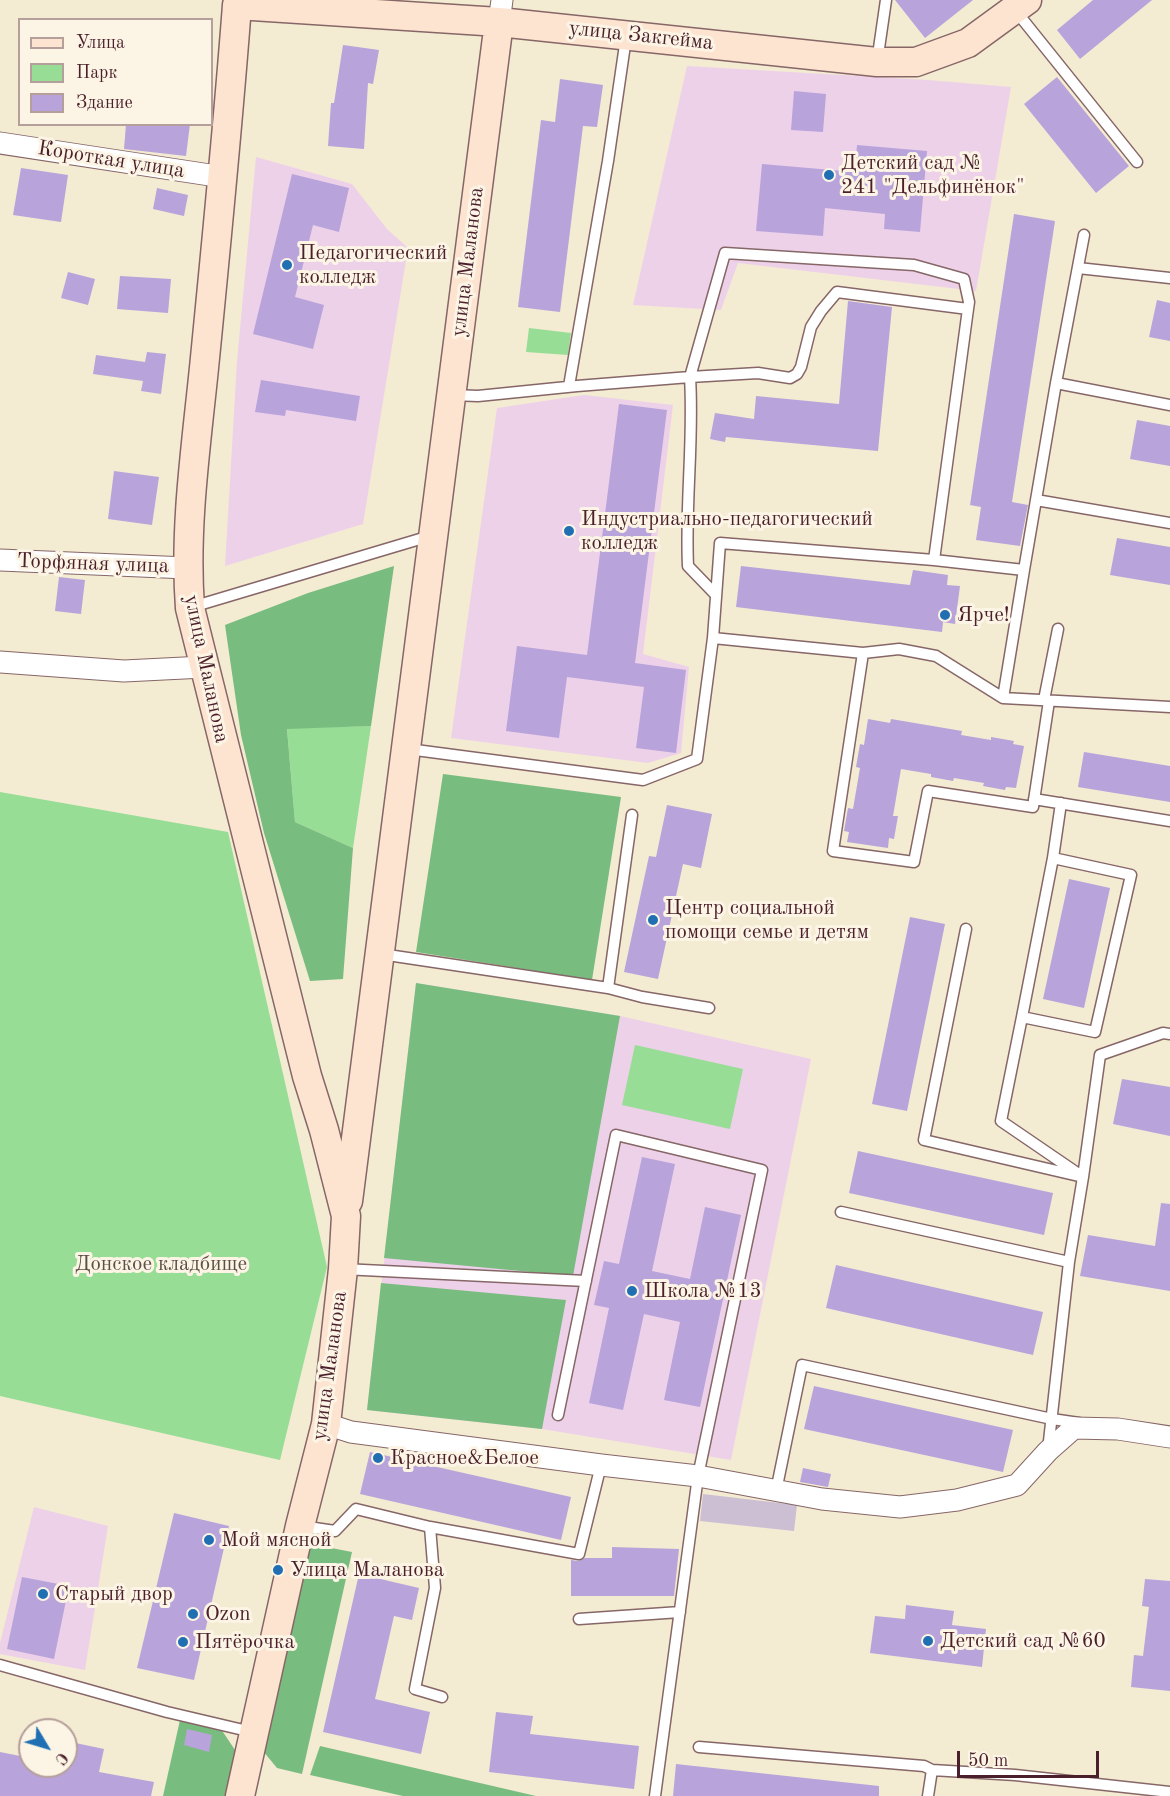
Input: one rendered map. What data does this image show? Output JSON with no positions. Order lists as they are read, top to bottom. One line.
{"streets":{"street":["улица Закгейма","Короткая улица","улица Маланова","Торфяная улица"]},"crossings":[["улица Закгейма","улица Маланова"],["Короткая улица","улица Маланова"],["улица Маланова","Торфяная улица"]],"parks":["Донское кладбище"],"places":["Детский сад № 241 \"Дельфинёнок\"","Педагогический колледж","Индустриально-педагогический колледж","Ярче!","Центр социальной помощи семье и детям","Школа №13","Красное&Белое","Мой мясной","Улица Маланова","Старый двор","Ozon","Детский сад №60","Пятёрочка"],"legend":["Улица","Парк","Здание"],"scale_bar":"50 m","north":"bottom right"}
